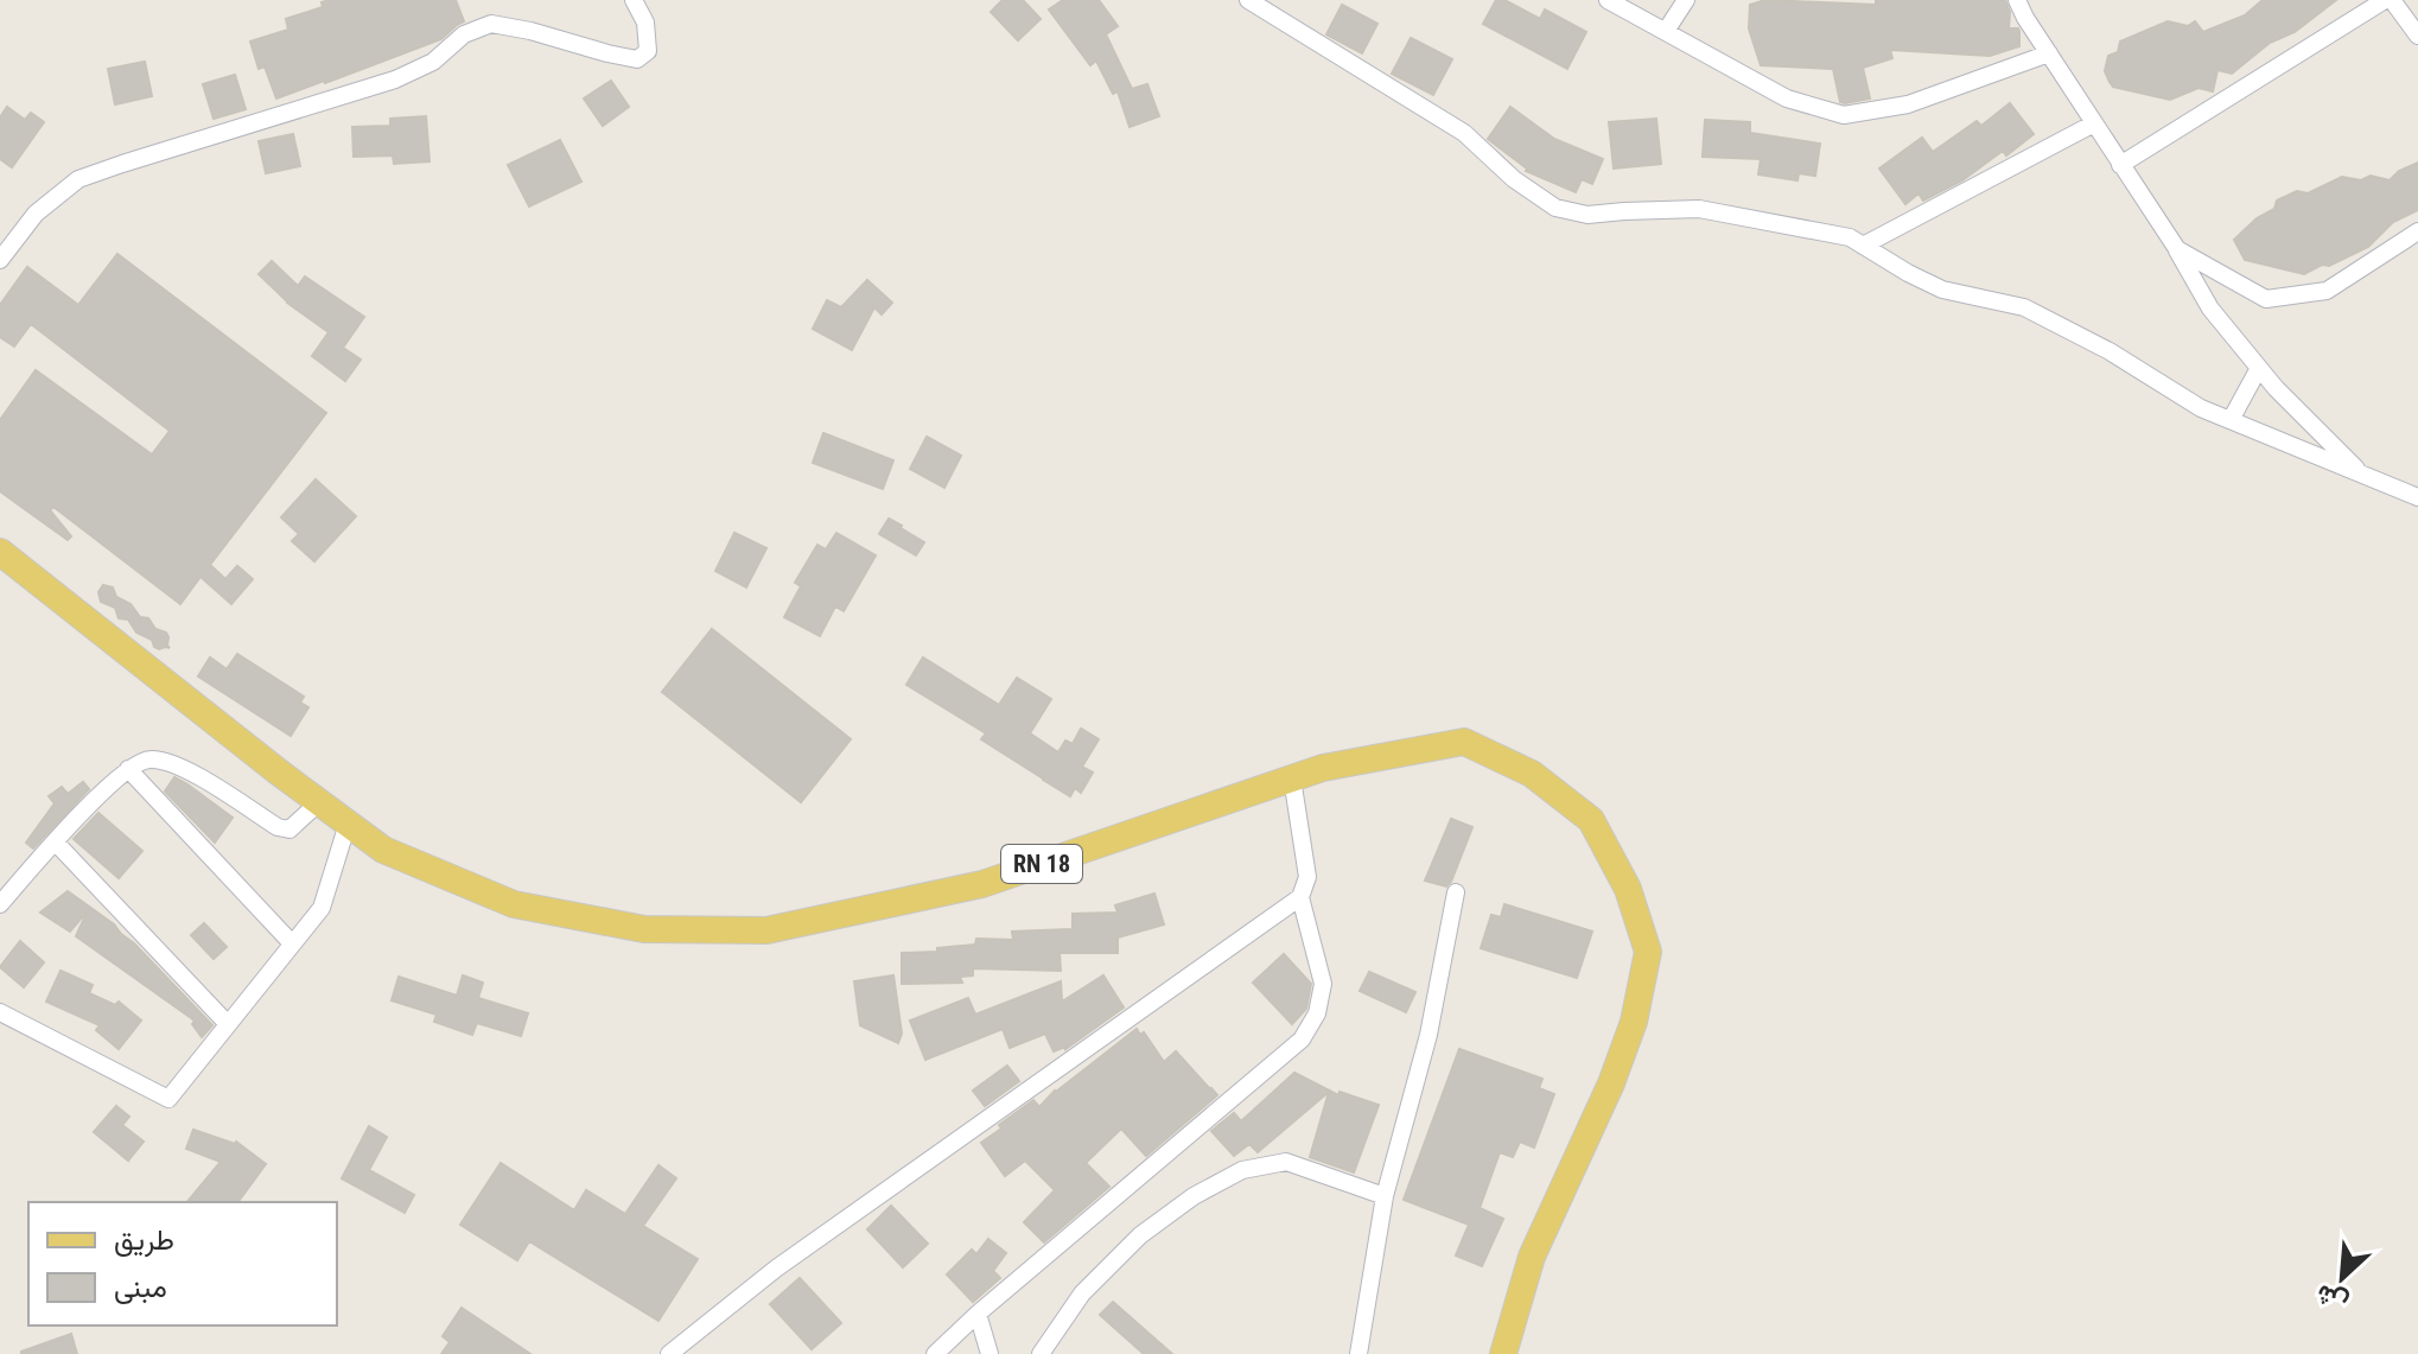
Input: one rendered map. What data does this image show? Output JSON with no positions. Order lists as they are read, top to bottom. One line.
{"streets":{"main road":["RN 18"]},"legend":["طريق","مبنى"],"north":"bottom left"}
